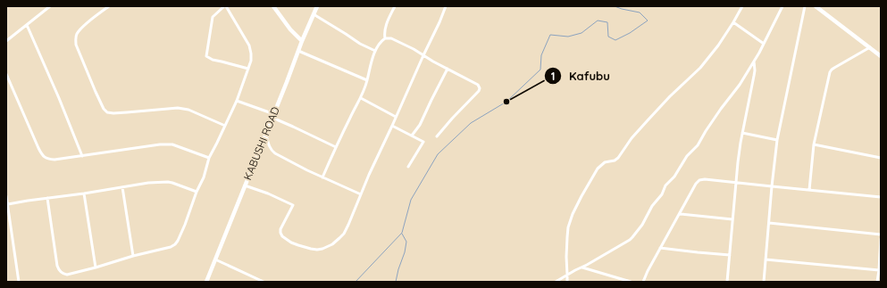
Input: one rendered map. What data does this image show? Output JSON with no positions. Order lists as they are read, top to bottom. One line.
{"streets":{"main road":["KABUSHI ROAD"]},"places":["Kafubu"]}
